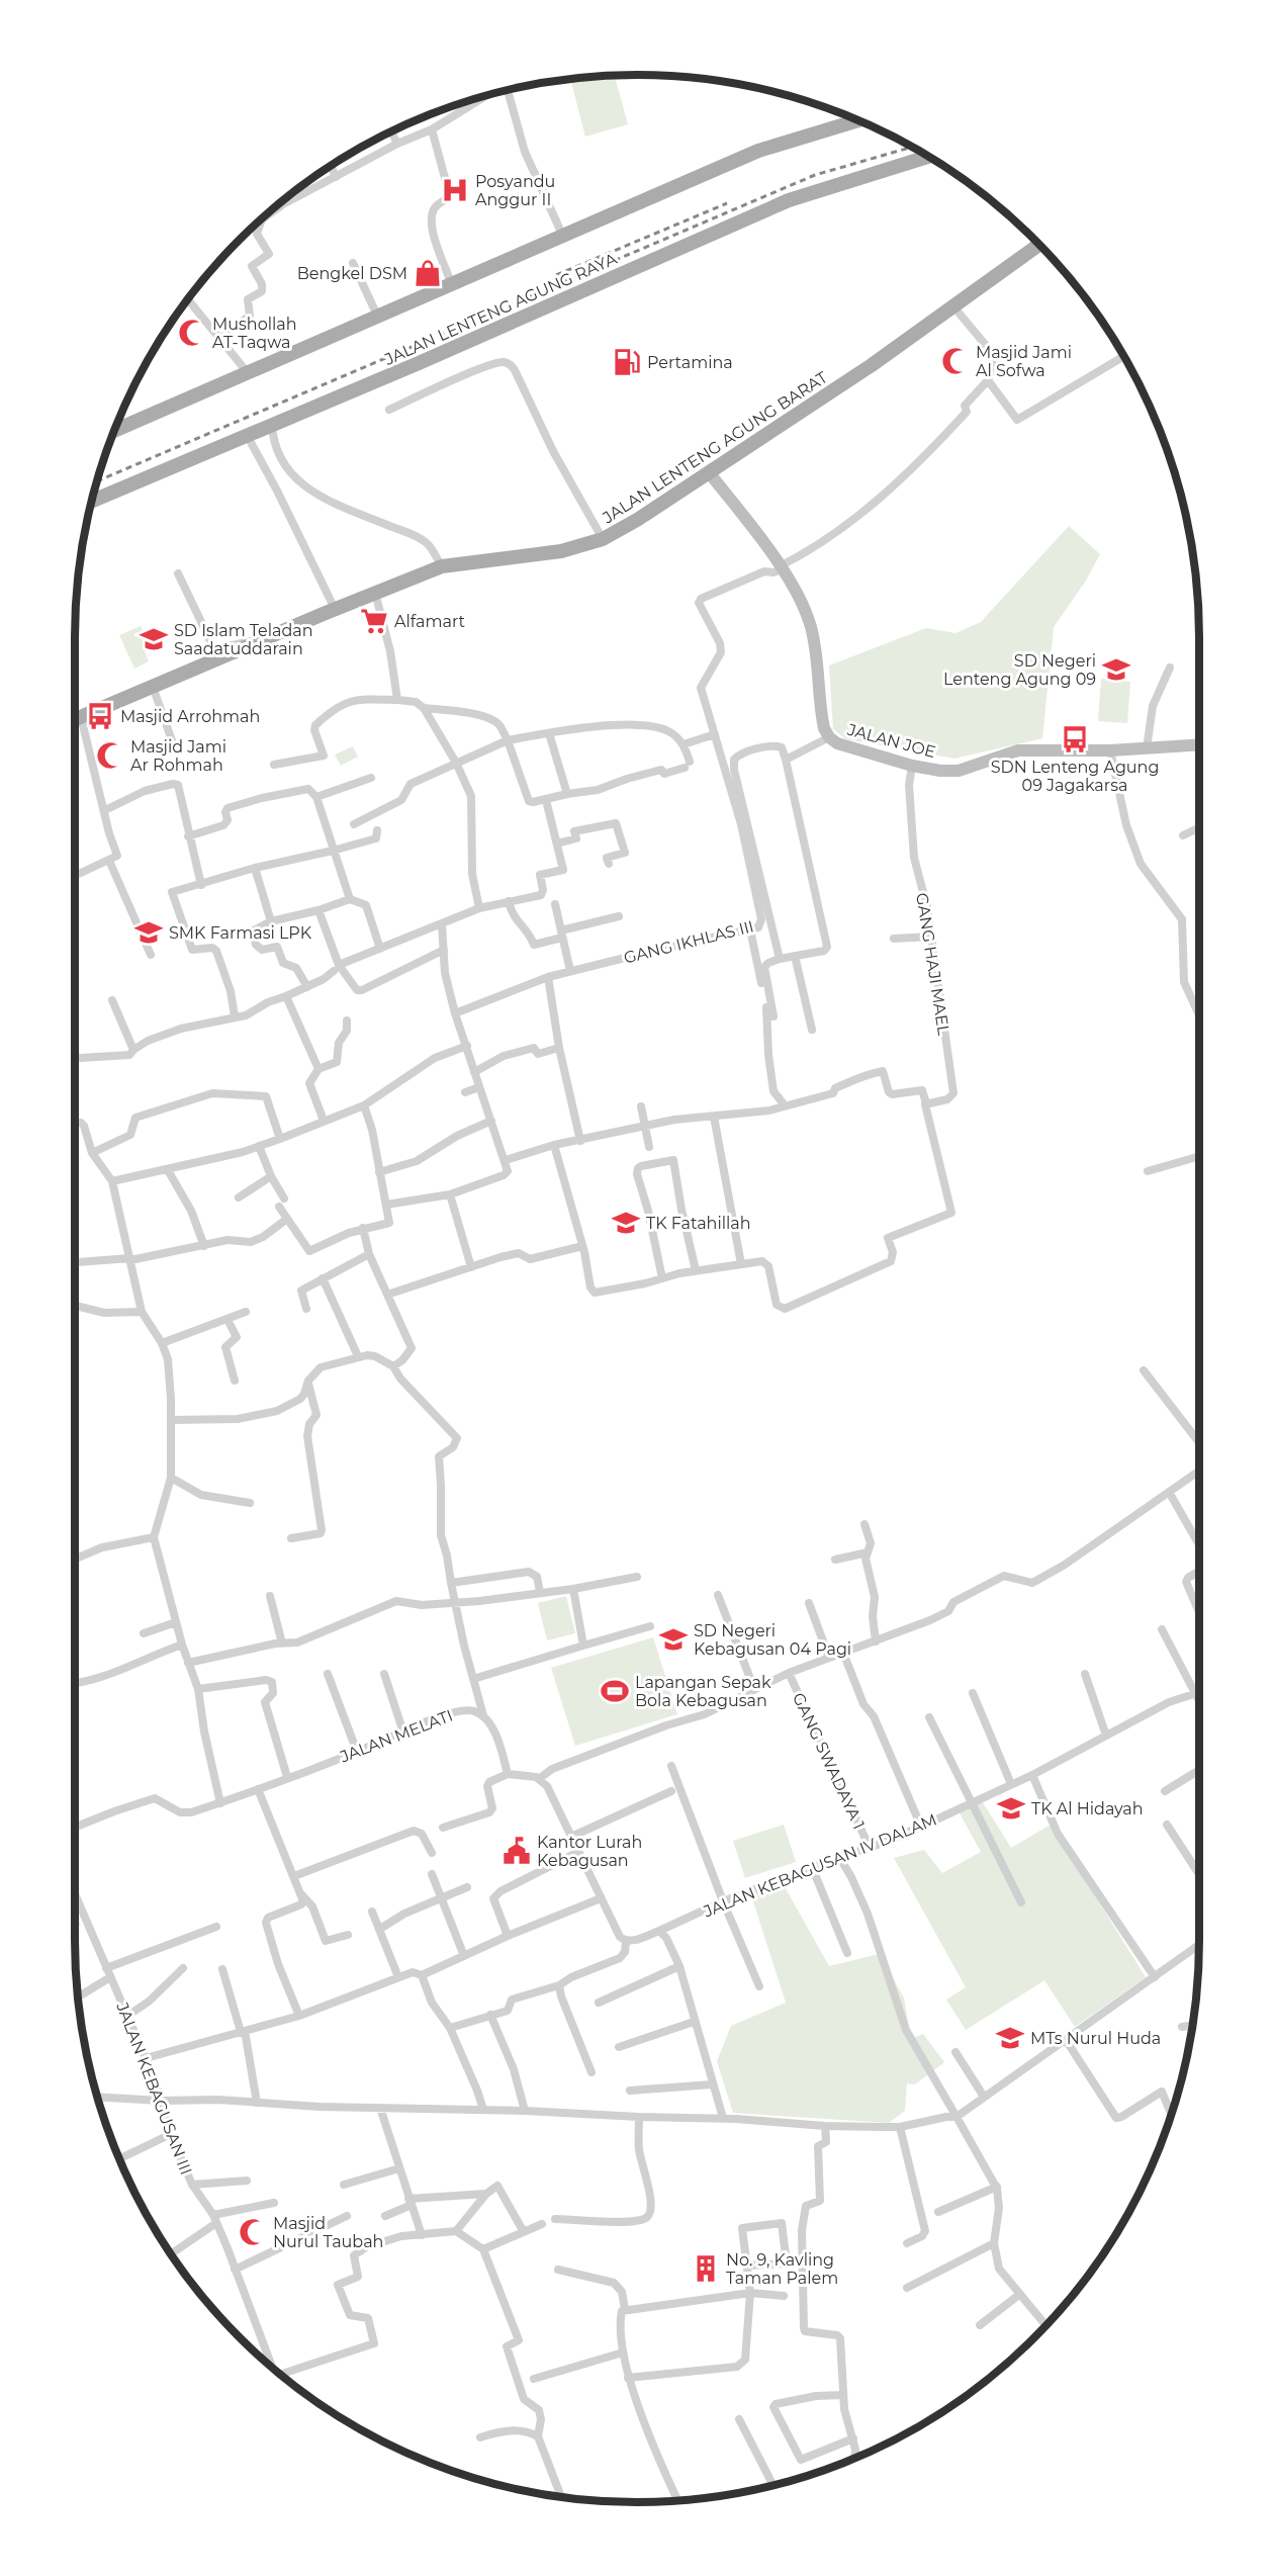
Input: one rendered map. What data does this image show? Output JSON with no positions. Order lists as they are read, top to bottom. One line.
{"streets":{"main road":["JALAN LENTENG AGUNG RAYA","JALAN LENTENG AGUNG BARAT"],"street":["JALAN JOE","GANG IKHLAS III","GANG HAJI MAEL","JALAN MELATI","GANG SWADAYA 1","JALAN KEBAGUSAN IV DALAM","JALAN KEBAGUSAN III"]},"crossings":[["JALAN LENTENG AGUNG BARAT","JALAN JOE"],["JALAN JOE","GANG IKHLAS III"],["JALAN JOE","GANG HAJI MAEL"],["GANG SWADAYA 1","JALAN KEBAGUSAN IV DALAM"]],"places":{"hospital":["Posyandu Anggur II"],"shop":["Bengkel DSM"],"mosque":["Mushollah AT-Taqwa","Masjid Jami Al Sofwa","Masjid Jami Ar Rohmah","Masjid Nurul Taubah"],"fuel station":["Pertamina"],"supermarket":["Alfamart"],"school or university":["SD Islam Teladan Saadatuddarain","SD Negeri Lenteng Agung 09","SMK Farmasi LPK","TK Fatahillah","SD Negeri Kebagusan 04 Pagi","TK Al Hidayah","MTs Nurul Huda"],"bus stop":["Masjid Arrohmah","SDN Lenteng Agung 09 Jagakarsa"],"sports":["Lapangan Sepak Bola Kebagusan"],"public building":["Kantor Lurah Kebagusan"],"building":["No. 9, Kavling Taman Palem"]}}
